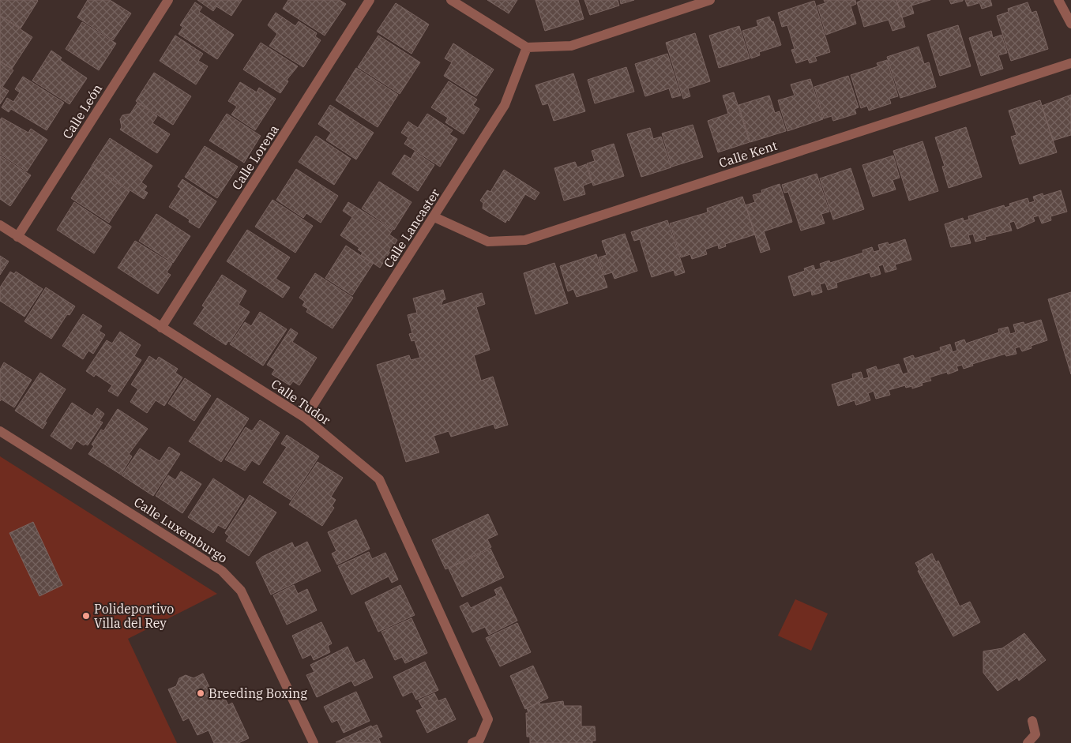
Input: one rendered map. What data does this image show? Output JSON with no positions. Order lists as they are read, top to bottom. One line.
{"streets":{"street":["Calle León","Calle Kent","Calle Lorena","Calle Lancaster","Calle Tudor","Calle Luxemburgo"]},"crossings":[["Calle León","Calle Tudor"],["Calle Kent","Calle Lancaster"],["Calle Lorena","Calle Tudor"],["Calle Lancaster","Calle Tudor"]],"places":["Polideportivo Villa del Rey","Breeding Boxing"]}
